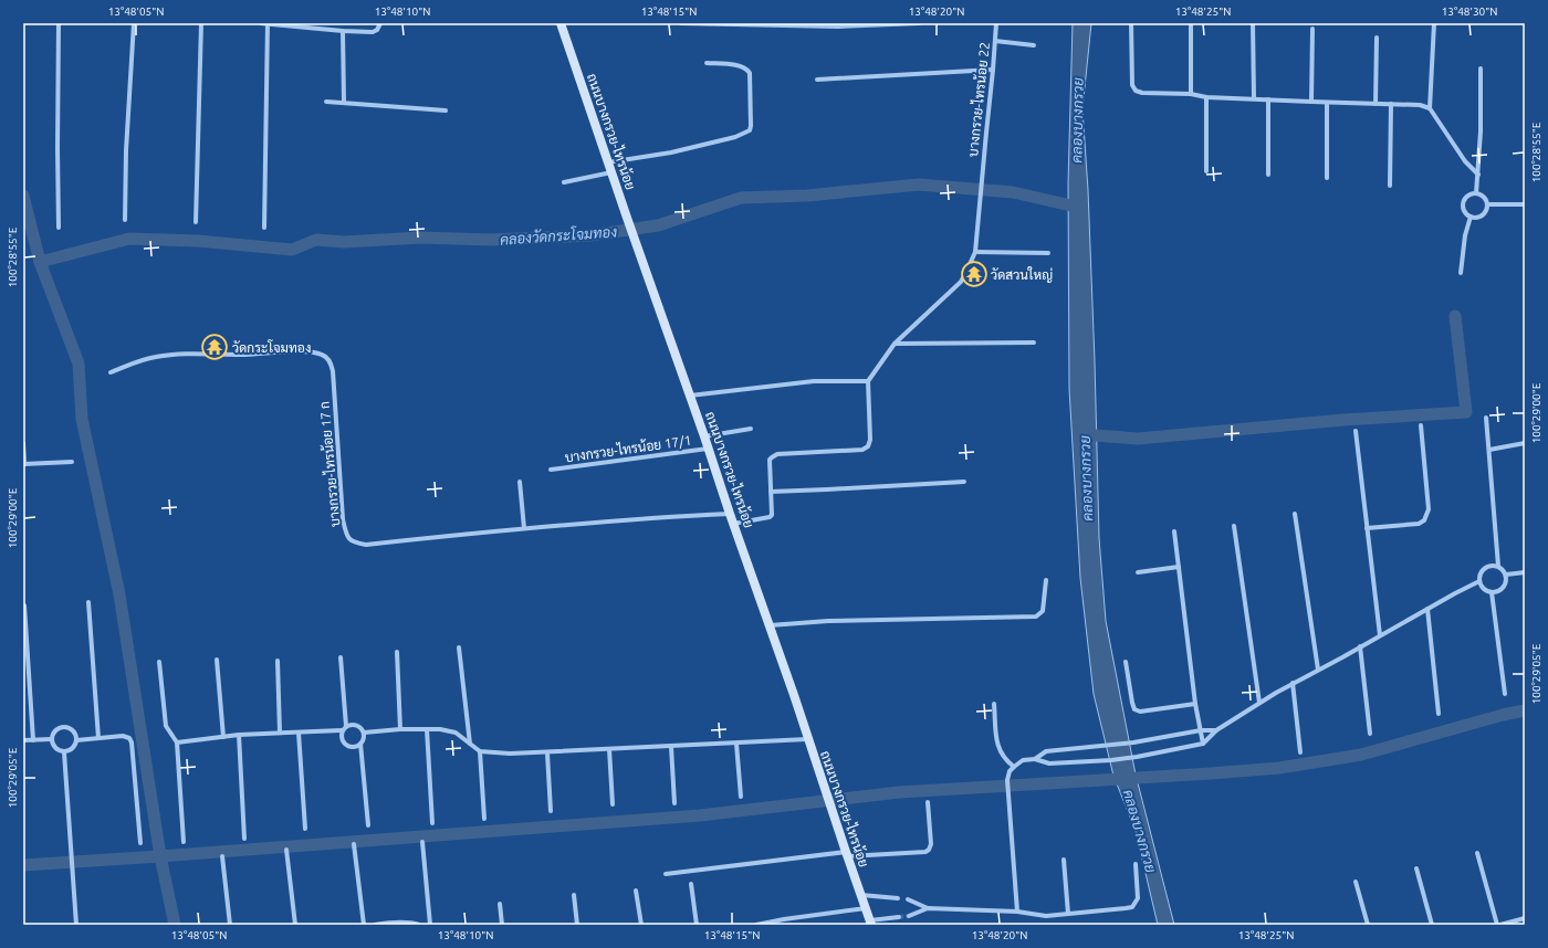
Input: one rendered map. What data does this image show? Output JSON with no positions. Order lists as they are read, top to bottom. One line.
{"streets":{"main road":["ถนนบางกรวย-ไทรน้อย"],"street":["บางกรวย-ไทรน้อย 22","บางกรวย-ไทรน้อย 17/1","บางกรวย-ไทรน้อย 17 ก"]},"crossings":[["ถนนบางกรวย-ไทรน้อย","บางกรวย-ไทรน้อย 17/1"],["ถนนบางกรวย-ไทรน้อย","บางกรวย-ไทรน้อย 17 ก"]],"water":["คลองบางกรวย","คลองวัดกระโจมทอง"],"places":{"temple":["วัดสวนใหญ่","วัดกระโจมทอง"]},"coordinates":["13°48'05\"N","13°48'10\"N","13°48'15\"N","13°48'20\"N","13°48'25\"N","13°48'30\"N","100°28'55\"E","100°29'00\"E","100°29'05\"E"]}
